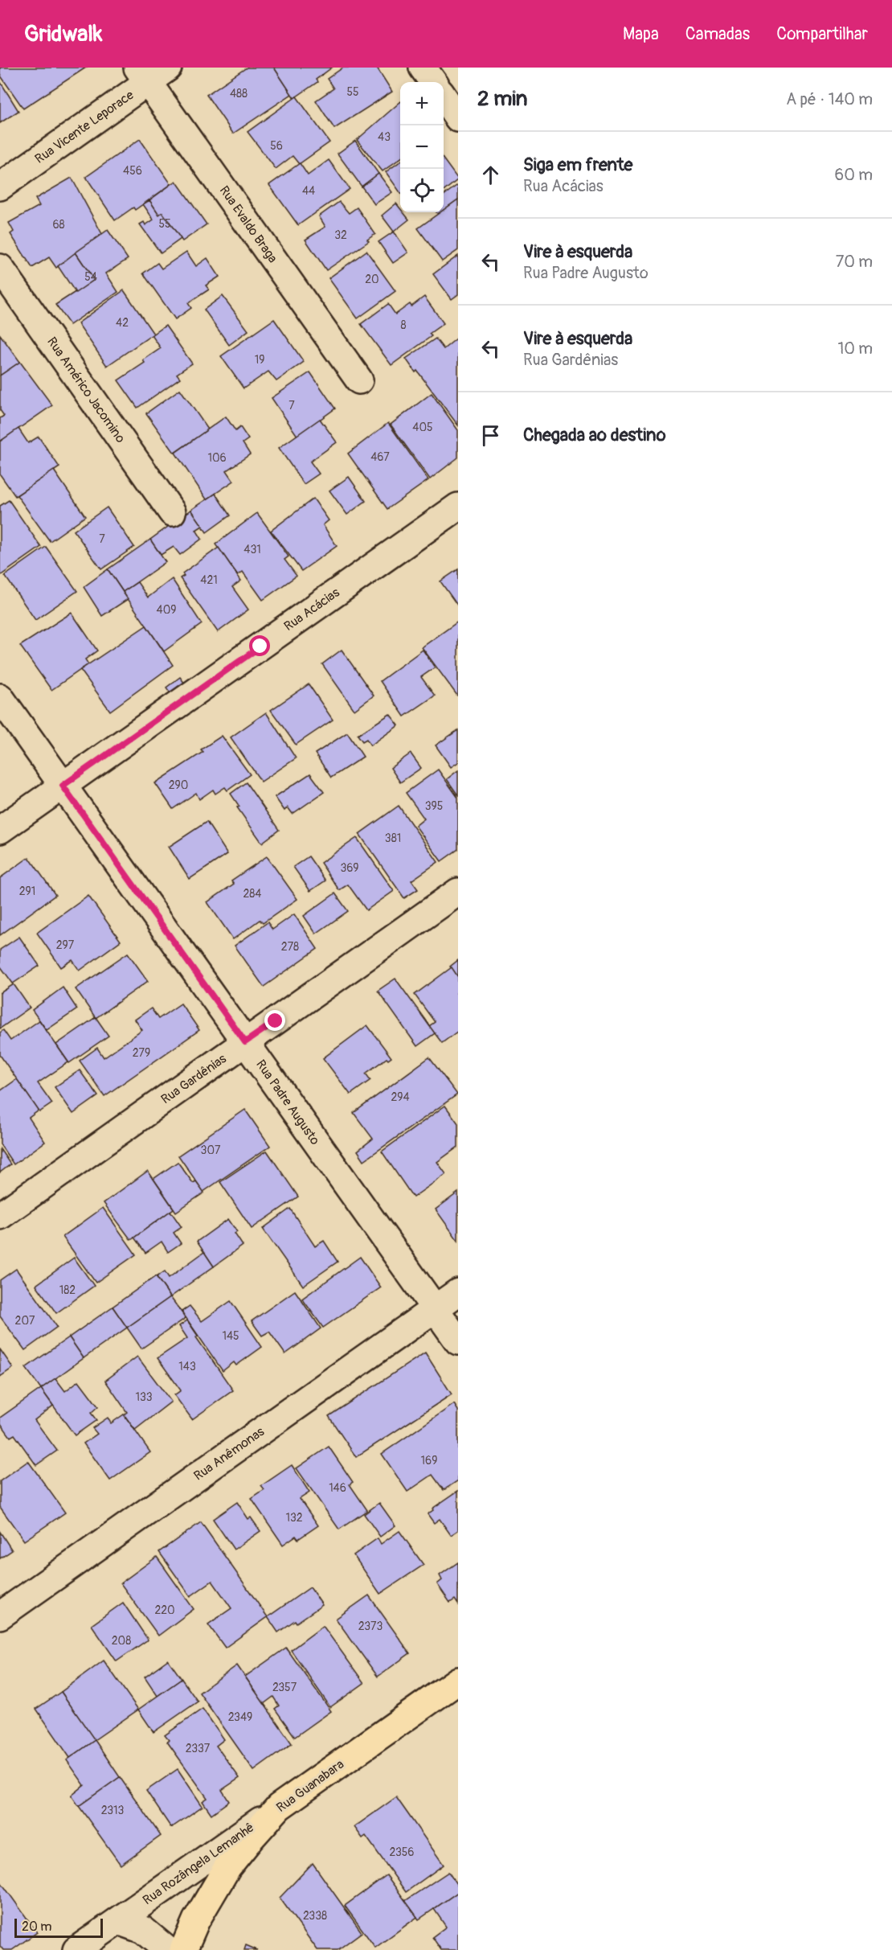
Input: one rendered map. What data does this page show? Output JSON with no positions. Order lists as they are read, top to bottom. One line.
{"streets":{"main road":["Rua Guanabara"],"street":["Rua Vicente Leporace","Rua Evaldo Braga","Rua Américo Jacomino","Rua Acácias","Rua Gardênias","Rua Padre Augusto","Rua Anêmonas","Rua Rozângela Lemanhê"]},"crossings":[["Rua Vicente Leporace","Rua Evaldo Braga"],["Rua Acácias","Rua Padre Augusto"],["Rua Gardênias","Rua Padre Augusto"],["Rua Padre Augusto","Rua Anêmonas"],["Rua Guanabara","Rua Rozângela Lemanhê"]],"house_numbers":["55","488","43","56","456","44","55","68","32","54","20","42","8","19","7","405","467","106","7","431","421","409","290","395","381","369","291","284","297","278","279","294","307","182","207","145","143","133","169","146","132","220","2373","208","2357","2349","2337","2313","2356","2338"],"scale_bar":"20 m","page":{"header":"Gridwalk","nav":["Mapa","Camadas","Compartilhar"],"heading":["2 min","A pé · 140 m"],"map_buttons":["+","−"],"list":[["Siga em frente","Rua Acácias","60 m"],["Vire à esquerda","Rua Padre Augusto","70 m"],["Vire à esquerda","Rua Gardênias","10 m"],"Chegada ao destino"],"scale":"20 m"}}
